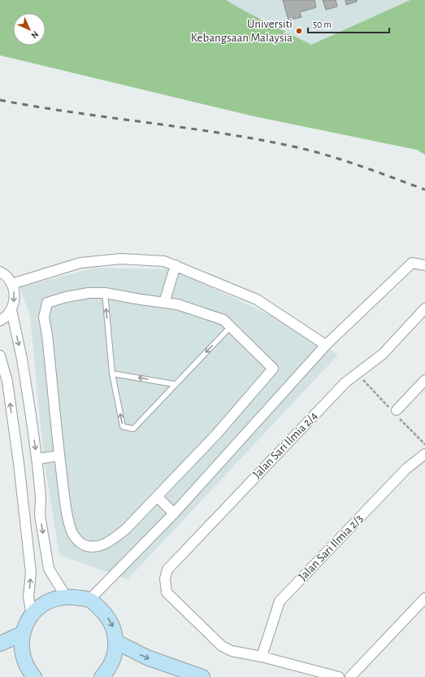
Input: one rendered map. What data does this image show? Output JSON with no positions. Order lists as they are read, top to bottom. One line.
{"streets":{"street":["Jalan Sari Ilmia 2/4","Jalan Sari Ilmia 2/3"]},"crossings":[["Jalan Sari Ilmia 2/4","Jalan Sari Ilmia 2/3"]],"places":["Universiti Kebangsaan Malaysia"],"scale_bar":"50 m","north":"bottom right"}
